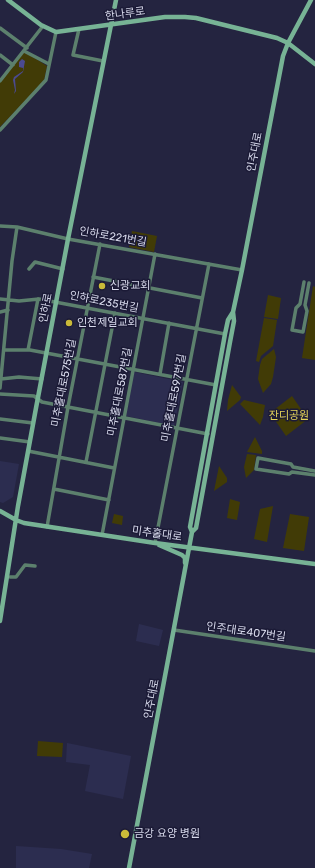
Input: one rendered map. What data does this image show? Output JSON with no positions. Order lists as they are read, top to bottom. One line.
{"streets":{"main road":["한나루로","인주대로","인하로","미추홀대로"],"street":["인하로221번길","인하로235번길","미추홀대로575번길","미추홀대로587번길","미추홀대로597번길","인주대로407번길"]},"crossings":[["한나루로","인주대로"],["한나루로","인하로"],["인주대로","인하로221번길"],["인주대로","인하로235번길"],["인주대로","미추홀대로"],["인주대로","인주대로407번길"],["인하로221번길","인하로"],["인하로221번길","미추홀대로575번길"],["인하로221번길","미추홀대로587번길"],["인하로221번길","미추홀대로597번길"],["인하로235번길","인하로"],["인하로235번길","미추홀대로575번길"],["인하로235번길","미추홀대로587번길"],["인하로235번길","미추홀대로597번길"],["인하로","미추홀대로"],["미추홀대로575번길","미추홀대로"],["미추홀대로587번길","미추홀대로"],["미추홀대로597번길","미추홀대로"]],"parks":["잔디공원"],"places":["신광교회","인천제일교회","금강 요양 병원"]}
